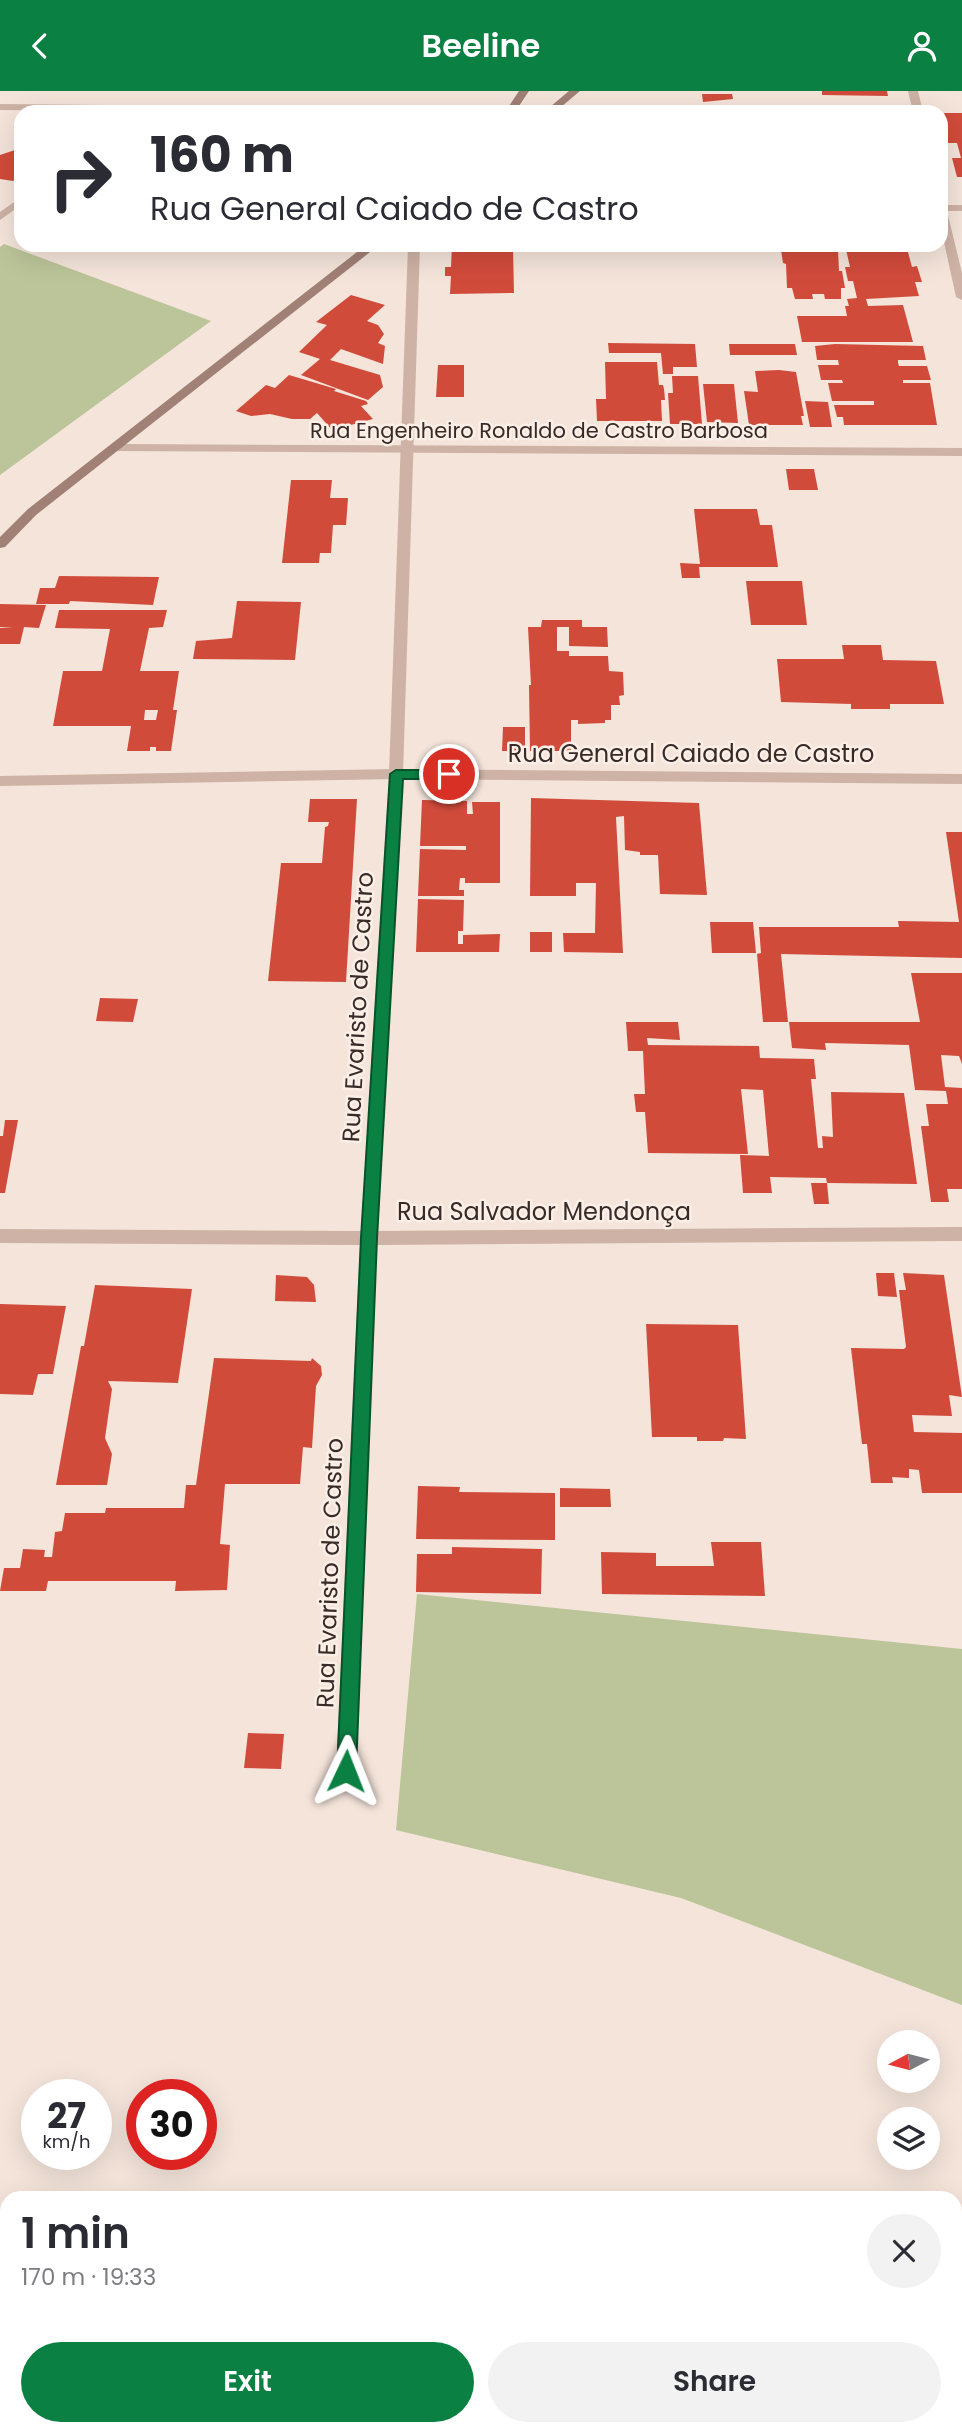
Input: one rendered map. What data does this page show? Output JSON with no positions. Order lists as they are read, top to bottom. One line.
{"streets":{"street":["Rua Engenheiro Ronaldo de Castro Barbosa","Rua General Caiado de Castro","Rua Evaristo de Castro","Rua Salvador Mendonça"]},"crossings":[["Rua Engenheiro Ronaldo de Castro Barbosa","Rua Evaristo de Castro"],["Rua General Caiado de Castro","Rua Evaristo de Castro"],["Rua Evaristo de Castro","Rua Salvador Mendonça"]],"north":"left","page":{"header":"Beeline","turn":["160 m","Rua General Caiado de Castro"],"speed":"27 km/h","limit":"30","heading":["1 min","170 m · 19:33"],"buttons":["Exit","Share"]}}
